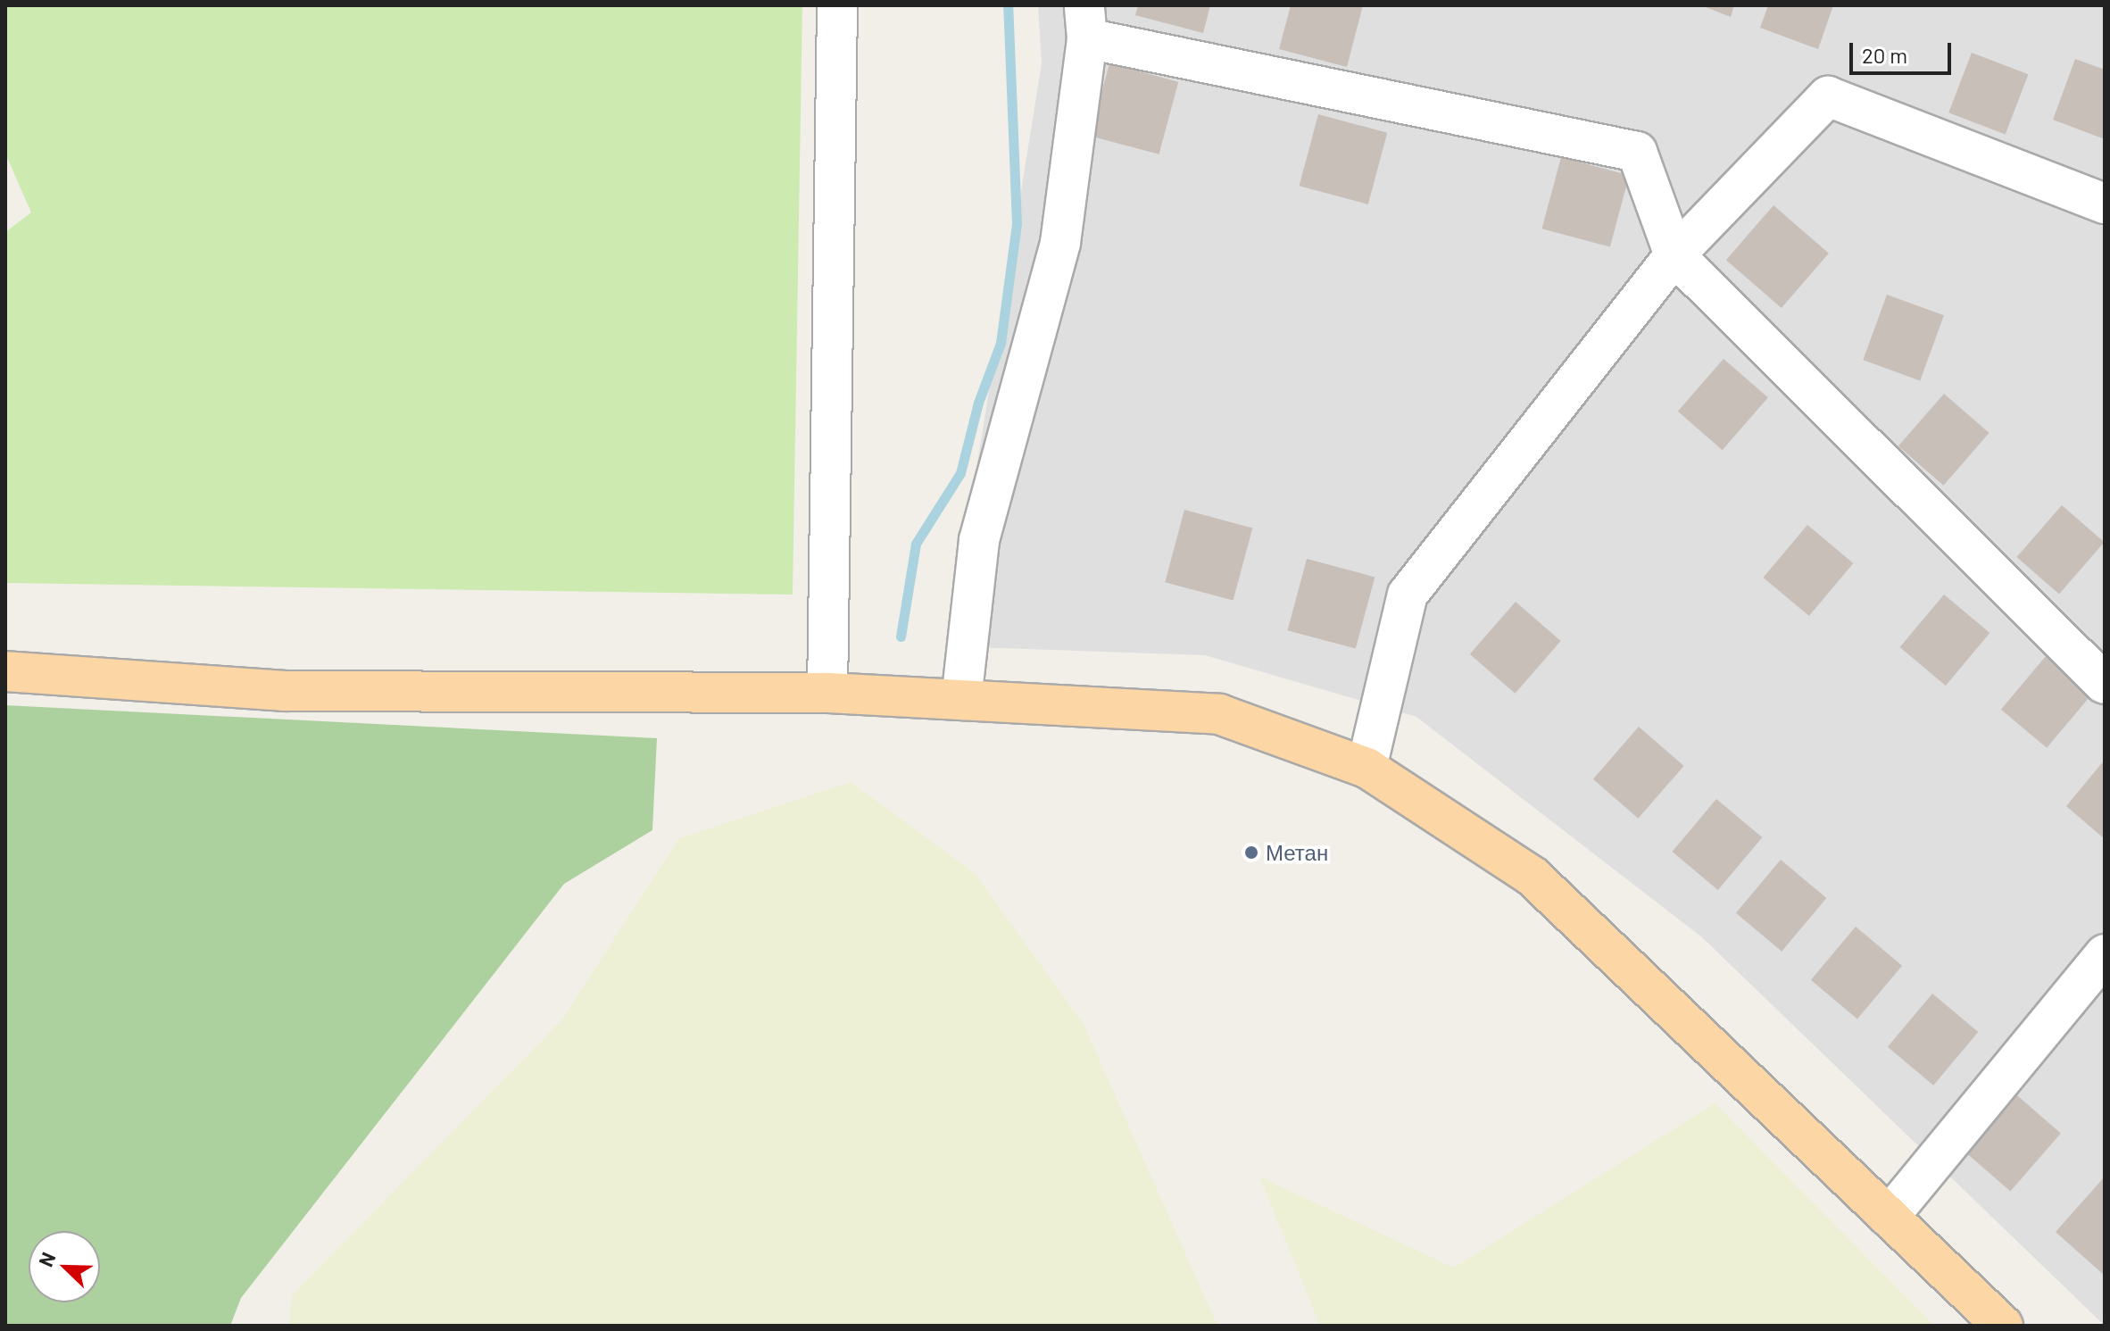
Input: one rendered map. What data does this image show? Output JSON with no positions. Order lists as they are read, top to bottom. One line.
{"places":["Метан"],"scale_bar":"20 m","north":"top left"}
